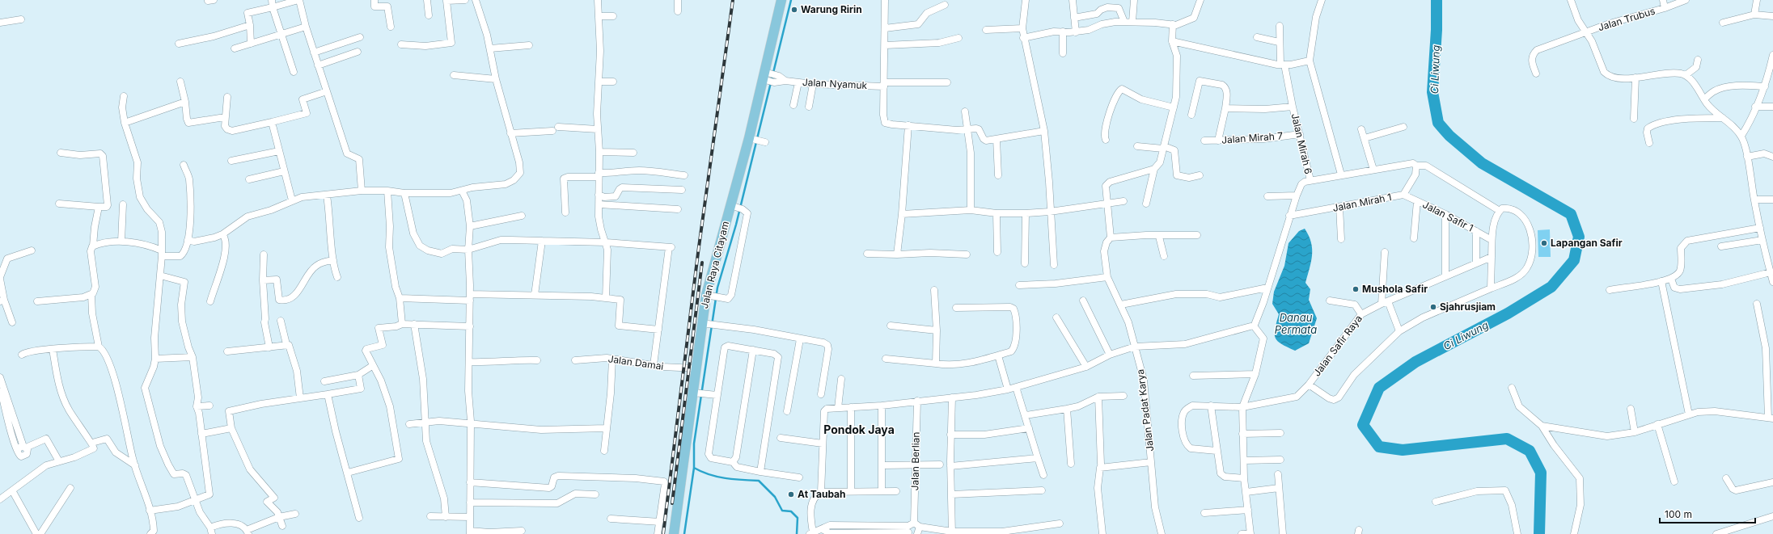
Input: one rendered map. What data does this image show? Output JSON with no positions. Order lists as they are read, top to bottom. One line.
{"streets":{"main road":["Jalan Raya Citayam"],"street":["Jalan Trubus","Jalan Nyamuk","Jalan Mirah 7","Jalan Mirah 6","Jalan Mirah 1","Jalan Safir 1","Jalan Safir Raya","Jalan Damai","Jalan Padat Karya","Jalan Berlian"]},"crossings":[["Jalan Nyamuk","Jalan Raya Citayam"],["Jalan Mirah 7","Jalan Mirah 6"],["Jalan Mirah 1","Jalan Safir 1"],["Jalan Raya Citayam","Jalan Damai"]],"districts":["Pondok Jaya"],"water":["Ci Liwung","Danau Permata"],"places":["Warung Ririn","Lapangan Safir","Mushola Safir","Sjahrusjiam","At Taubah"],"scale_bar":"100 m"}
